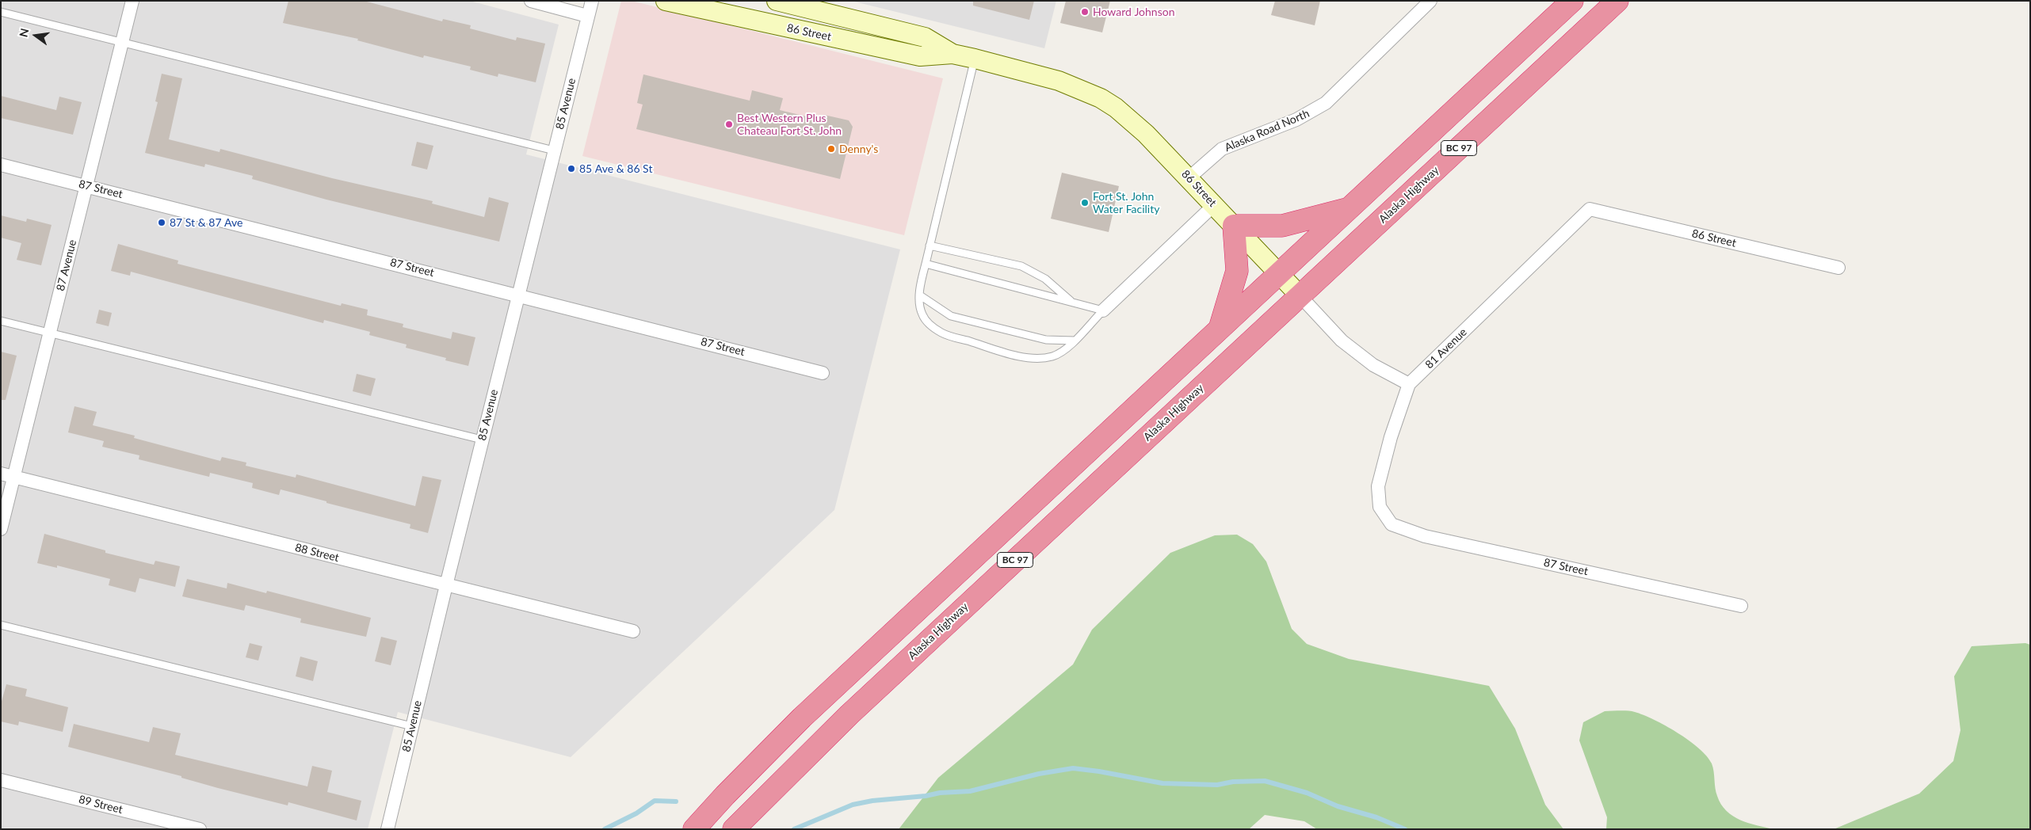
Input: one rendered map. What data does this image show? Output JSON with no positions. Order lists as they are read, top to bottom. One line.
{"streets":{"highway":["BC 97","Alaska Highway"],"main road":["86 Street"],"street":["85 Avenue","Alaska Road North","87 Street","87 Avenue","81 Avenue","88 Street","89 Street"]},"crossings":[["86 Street","Alaska Road North"],["86 Street","BC 97"],["86 Street","Alaska Highway"],["86 Street","81 Avenue"],["85 Avenue","87 Street"],["85 Avenue","88 Street"],["87 Street","87 Avenue"],["87 Street","81 Avenue"],["87 Avenue","88 Street"]],"places":["Howard Johnson","Best Western Plus Chateau Fort St. John","Denny's","85 Ave & 86 St","Fort St. John Water Facility","87 St & 87 Ave"],"north":"left"}
